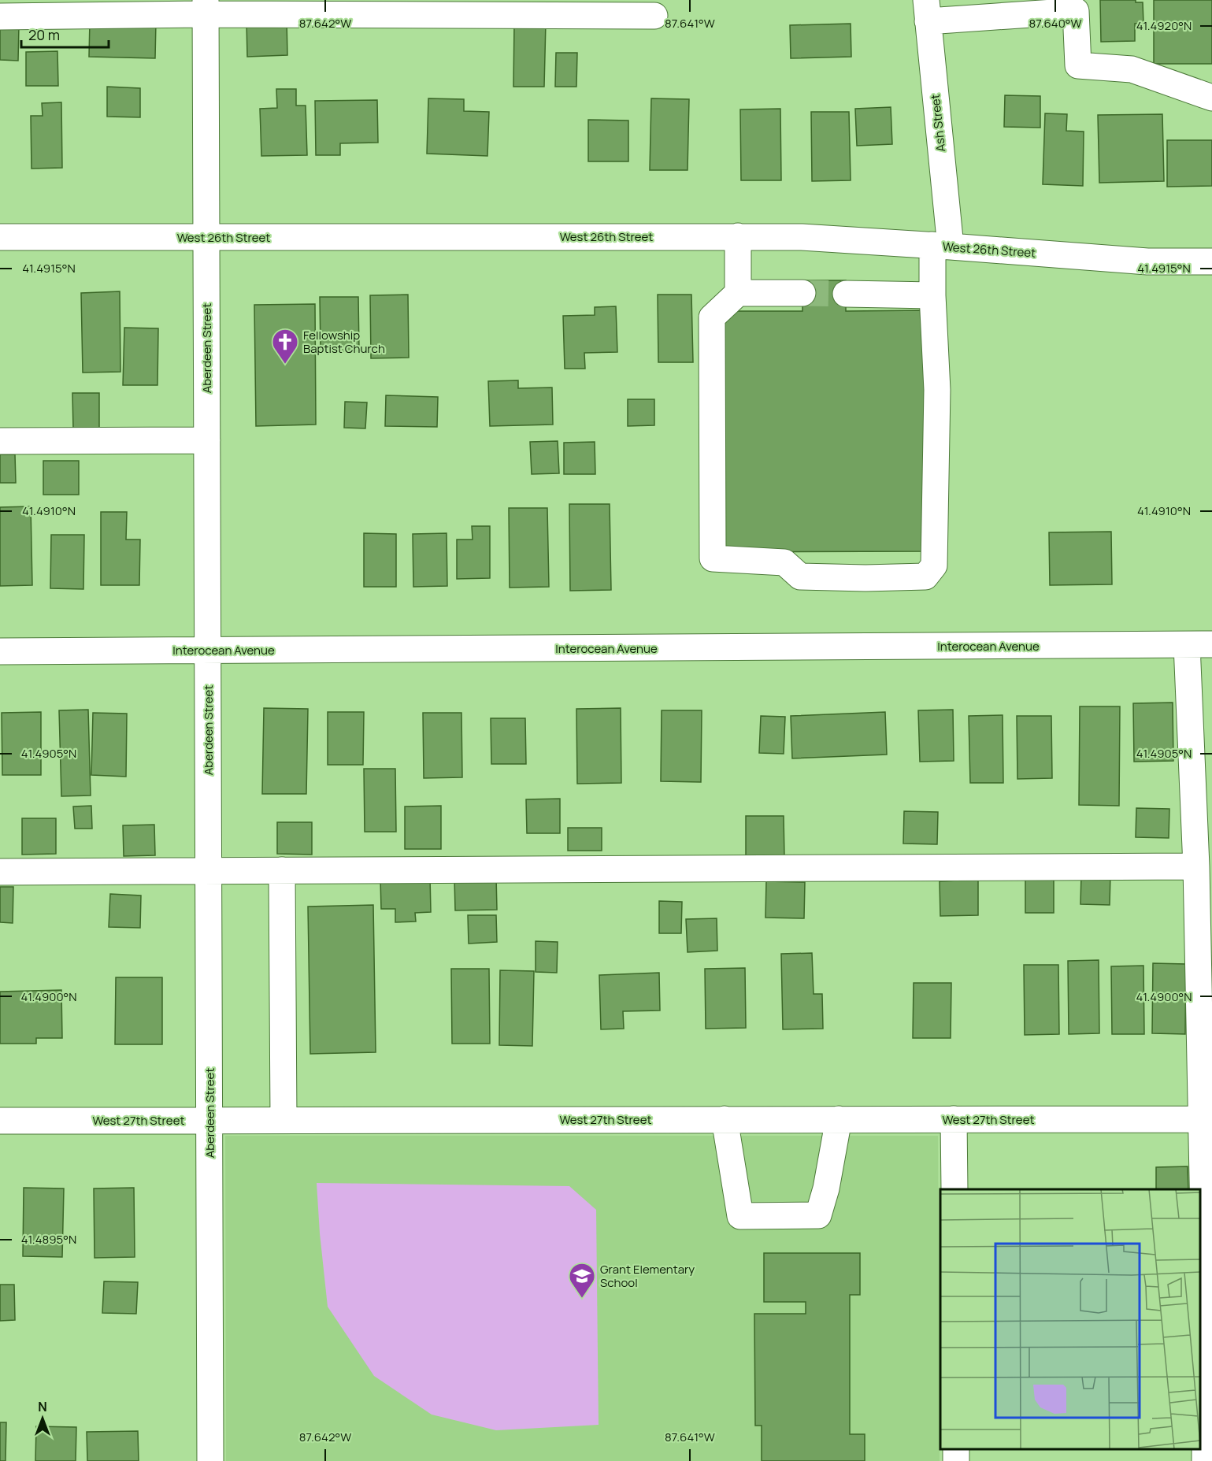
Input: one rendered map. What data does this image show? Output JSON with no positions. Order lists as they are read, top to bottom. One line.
{"streets":{"street":["Ash Street","West 26th Street","Aberdeen Street","Interocean Avenue","West 27th Street"]},"crossings":[["Ash Street","West 26th Street"],["West 26th Street","Aberdeen Street"],["Aberdeen Street","Interocean Avenue"],["Aberdeen Street","West 27th Street"]],"places":{"church":["Fellowship Baptist Church"],"school or university":["Grant Elementary School"]},"scale_bar":"20 m","north":"top","coordinates":["87.642°W","87.641°W","87.640°W","41.4920°N","41.4915°N","41.4910°N","41.4905°N","41.4900°N","41.4895°N"]}
